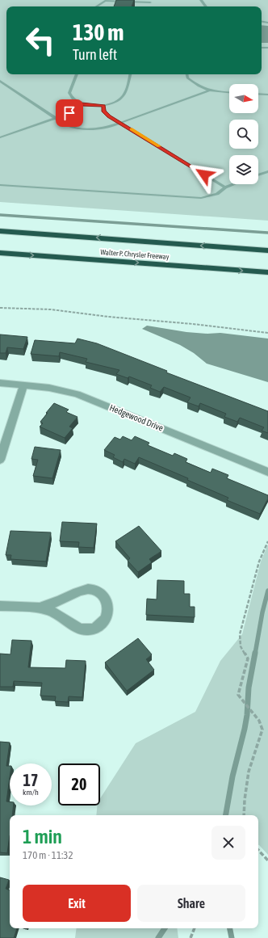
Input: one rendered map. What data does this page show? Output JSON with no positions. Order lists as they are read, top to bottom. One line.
{"streets":{"highway":["Walter P. Chrysler Freeway"],"street":["Hedgewood Drive"]},"north":"right","page":{"turn":["130 m","Turn left"],"speed":"17 km/h","limit":"20","heading":["1 min","170 m · 11:32"],"buttons":["Exit","Share"]}}
